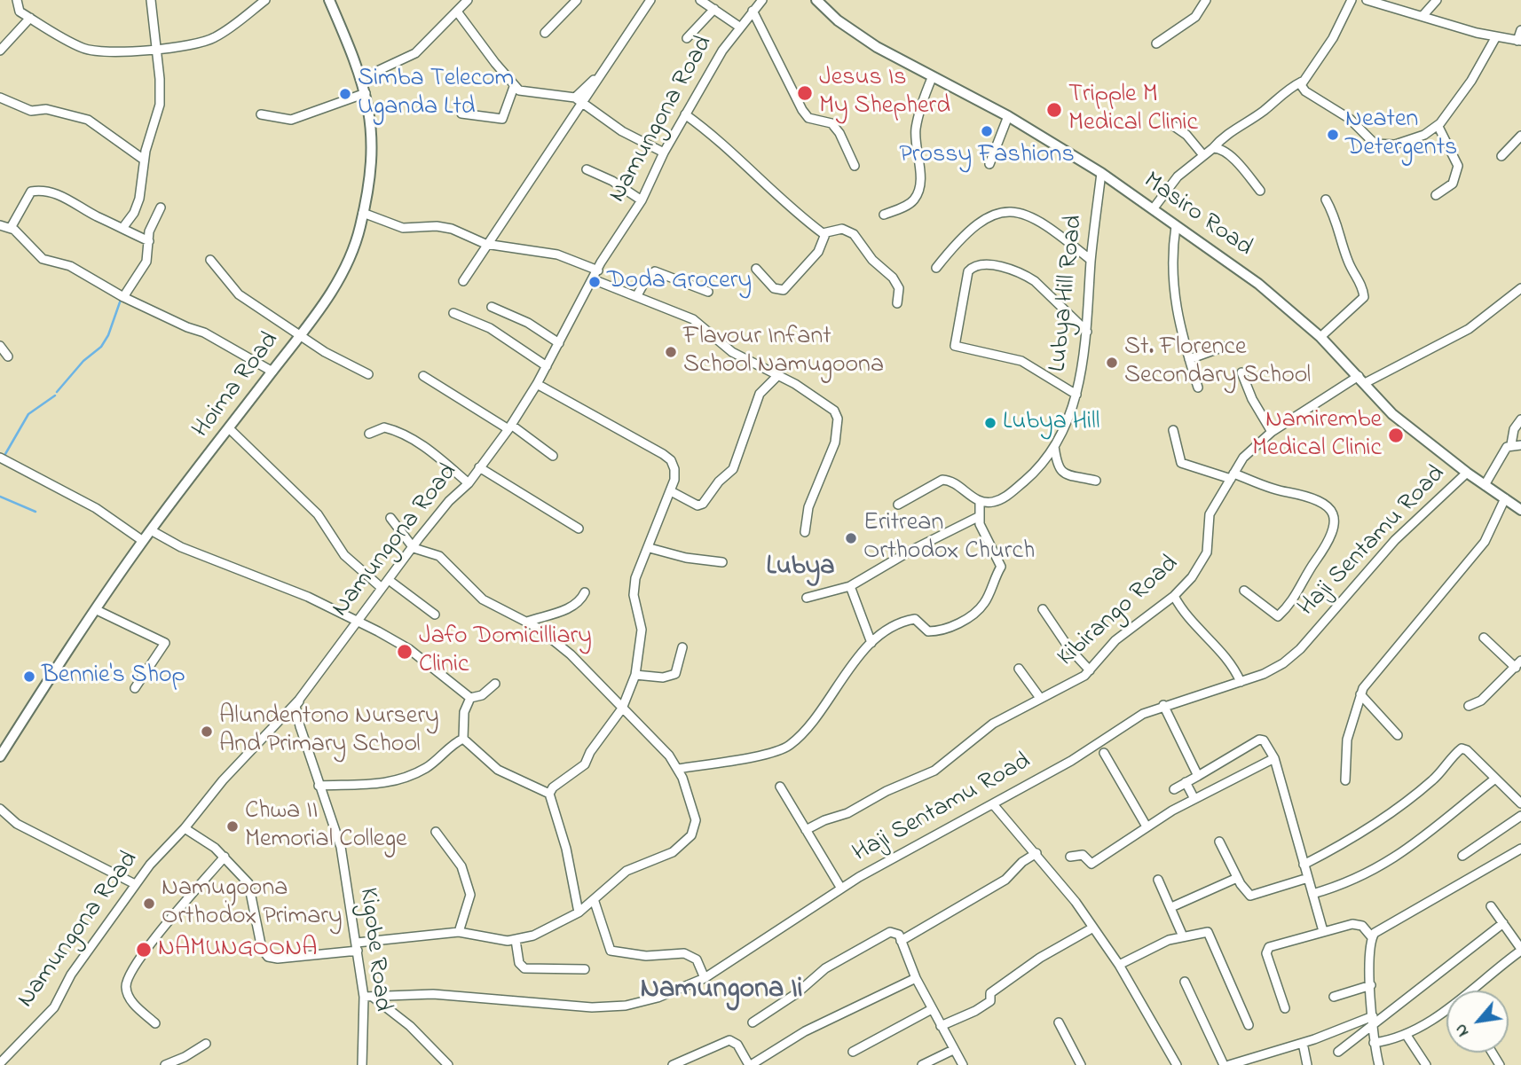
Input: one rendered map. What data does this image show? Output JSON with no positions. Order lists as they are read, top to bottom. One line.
{"streets":{"main road":["Masiro Road","Hoima Road"],"street":["Namungona Road","Lubya Hill Road","Haji Sentamu Road","Kibirango Road","Kigobe Road"]},"crossings":[["Namungona Road","Kigobe Road"],["Masiro Road","Lubya Hill Road"],["Masiro Road","Haji Sentamu Road"],["Masiro Road","Kibirango Road"],["Haji Sentamu Road","Kigobe Road"]],"districts":["Lubya","Namungona Ii"],"places":["Jesus Is My Shepherd","Simba Telecom Uganda Ltd","Tripple M Medical Clinic","Prossy Fashions","Neaten Detergents","Doda Grocery","Flavour Infant School Namugoona","St. Florence Secondary School","Lubya Hill","Namirembe Medical Clinic","Eritrean Orthodox Church","Jafo Domicilliary Clinic","Bennie's Shop","Alundentono Nursery And Primary School","Chwa II Memorial College","Namugoona Orthodox Primary","NAMUNGOONA"],"north":"bottom left"}
